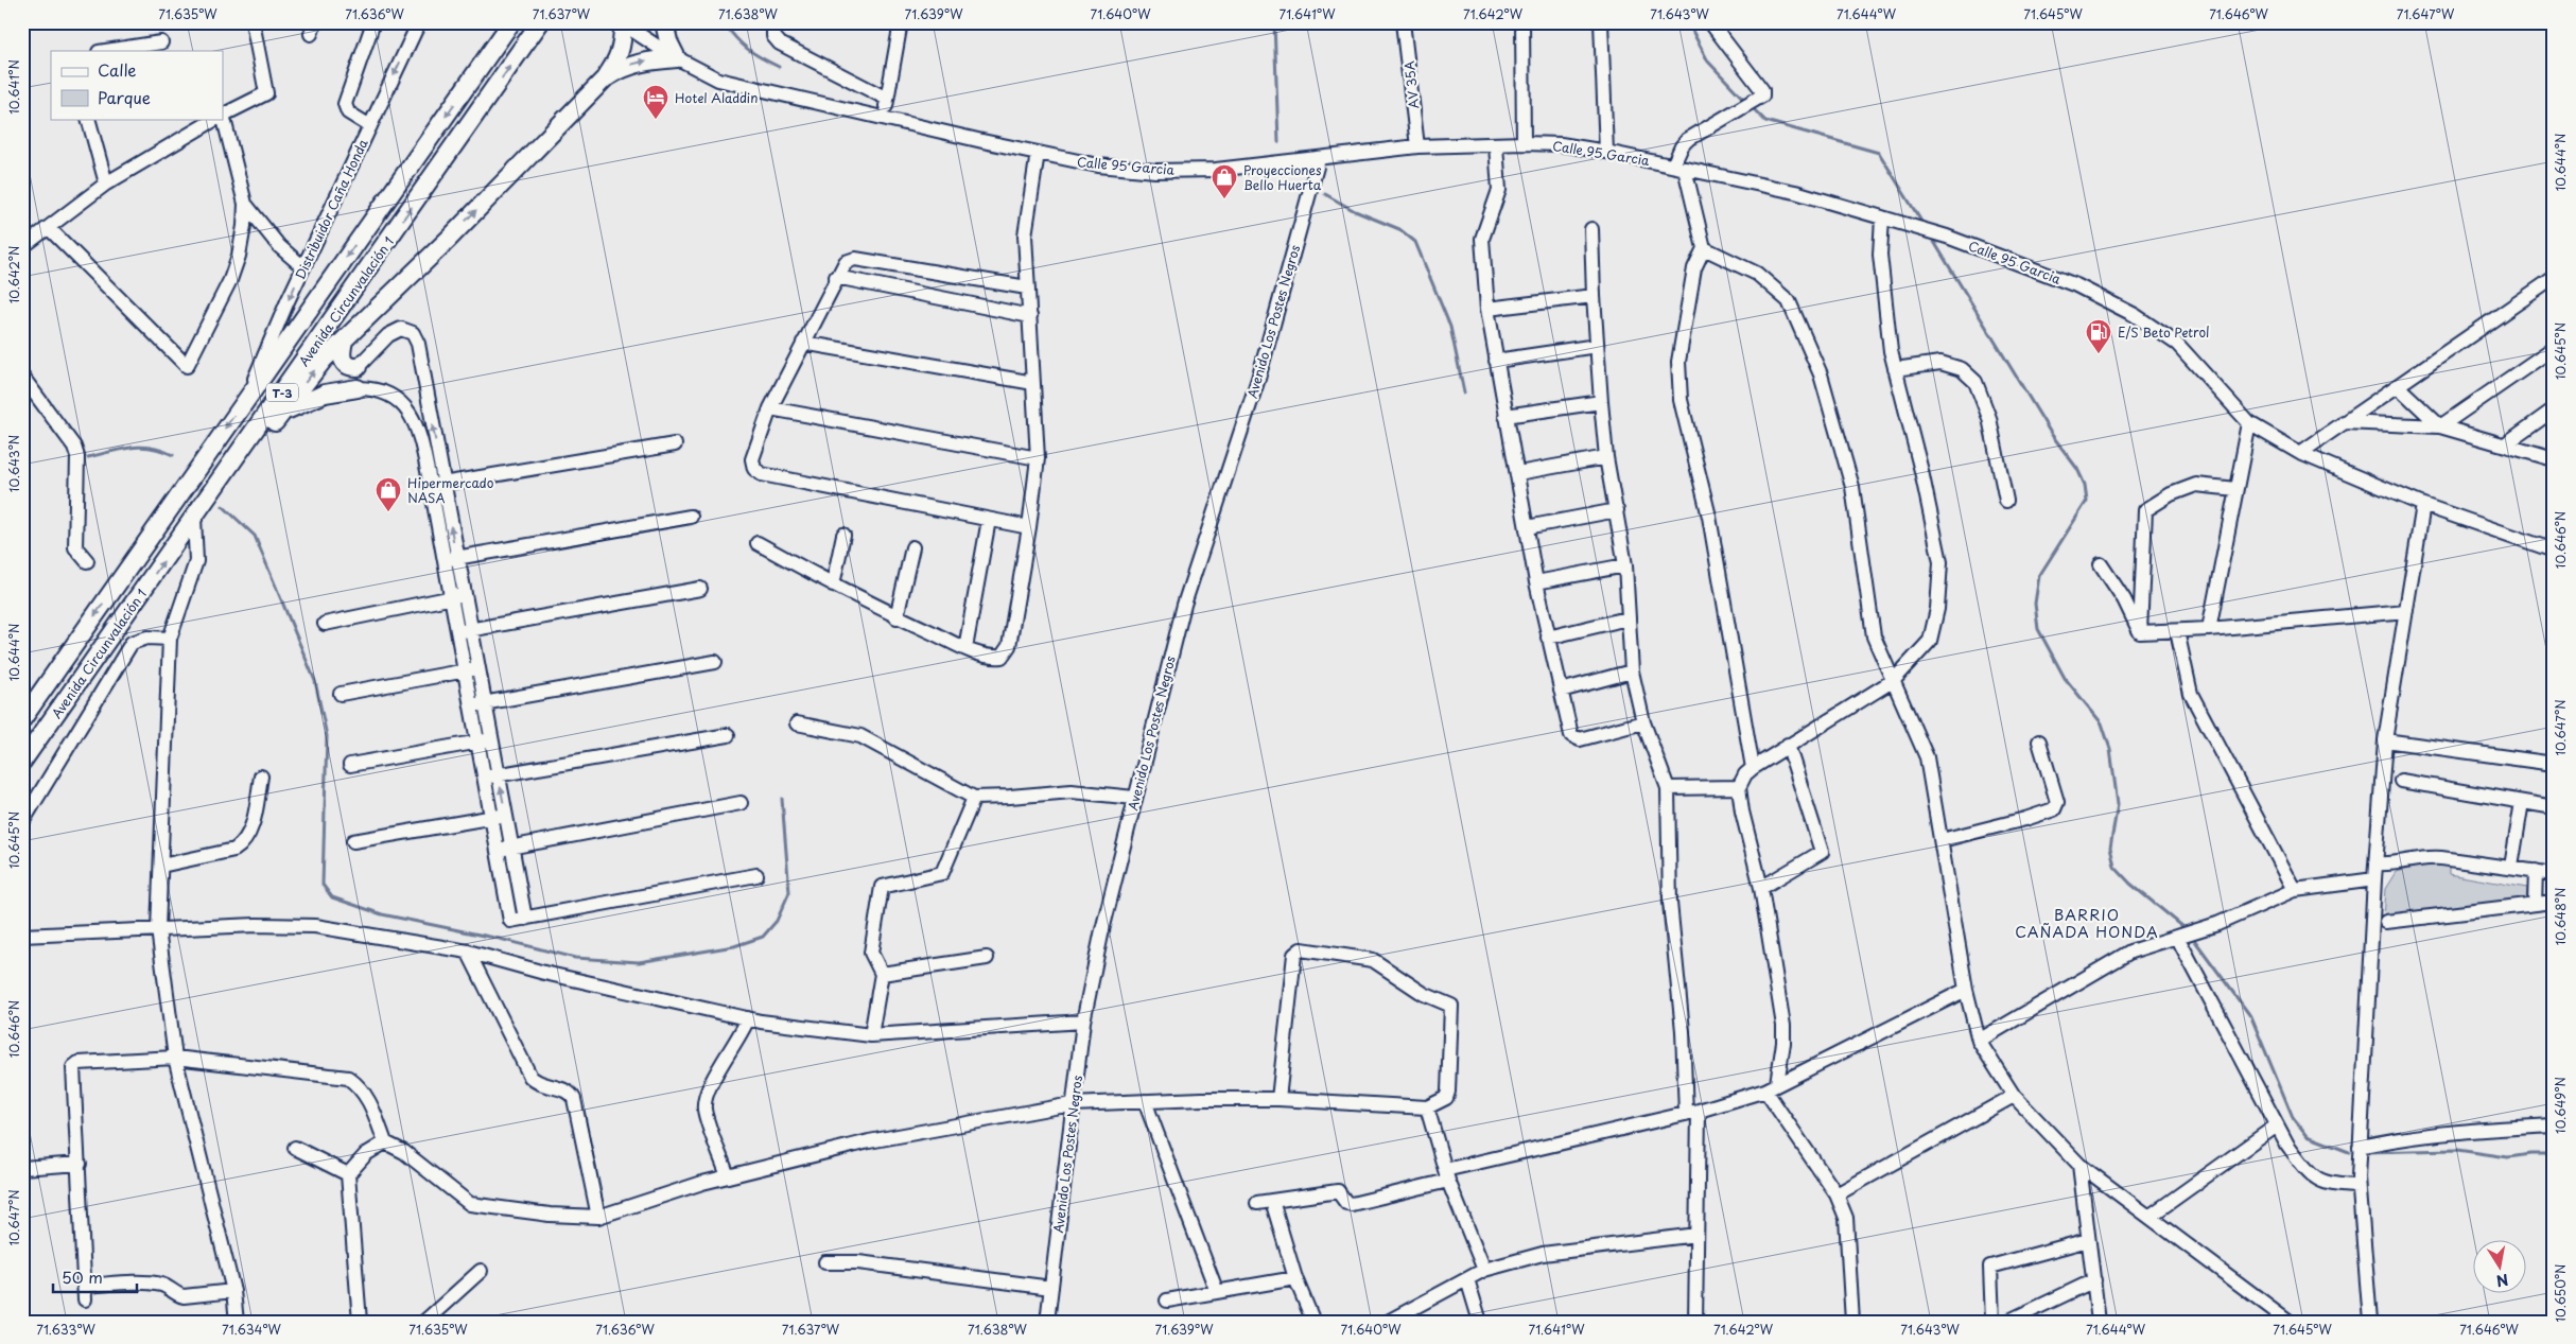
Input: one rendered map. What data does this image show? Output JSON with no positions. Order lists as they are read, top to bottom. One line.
{"streets":{"main road":["Avenida Circunvalación 1","T-3"],"street":["AV 35A","Calle 95 Garcia","Distribuidor Caña Honda","Avenido Los Postes Negros"]},"crossings":[["AV 35A","Calle 95 Garcia"],["Calle 95 Garcia","Avenido Los Postes Negros"],["Distribuidor Caña Honda","Avenida Circunvalación 1"]],"one_way":["Distribuidor Caña Honda"],"districts":["BARRIO CAÑADA HONDA"],"places":{"hotel":["Hotel Aladdin"],"shop":["Proyecciones Bello Huerta","Hipermercado NASA"],"fuel station":["E/S Beto Petrol"]},"legend":["Calle","Parque"],"scale_bar":"50 m","north":"bottom","coordinates":["71.635°W","71.636°W","71.637°W","71.638°W","71.639°W","71.640°W","71.641°W","71.642°W","71.643°W","71.644°W","71.645°W","71.646°W","71.647°W","10.641°N","10.644°N","10.642°N","10.645°N","10.643°N","10.646°N","10.647°N","10.648°N","10.649°N","10.650°N","71.633°W","71.634°W"]}
